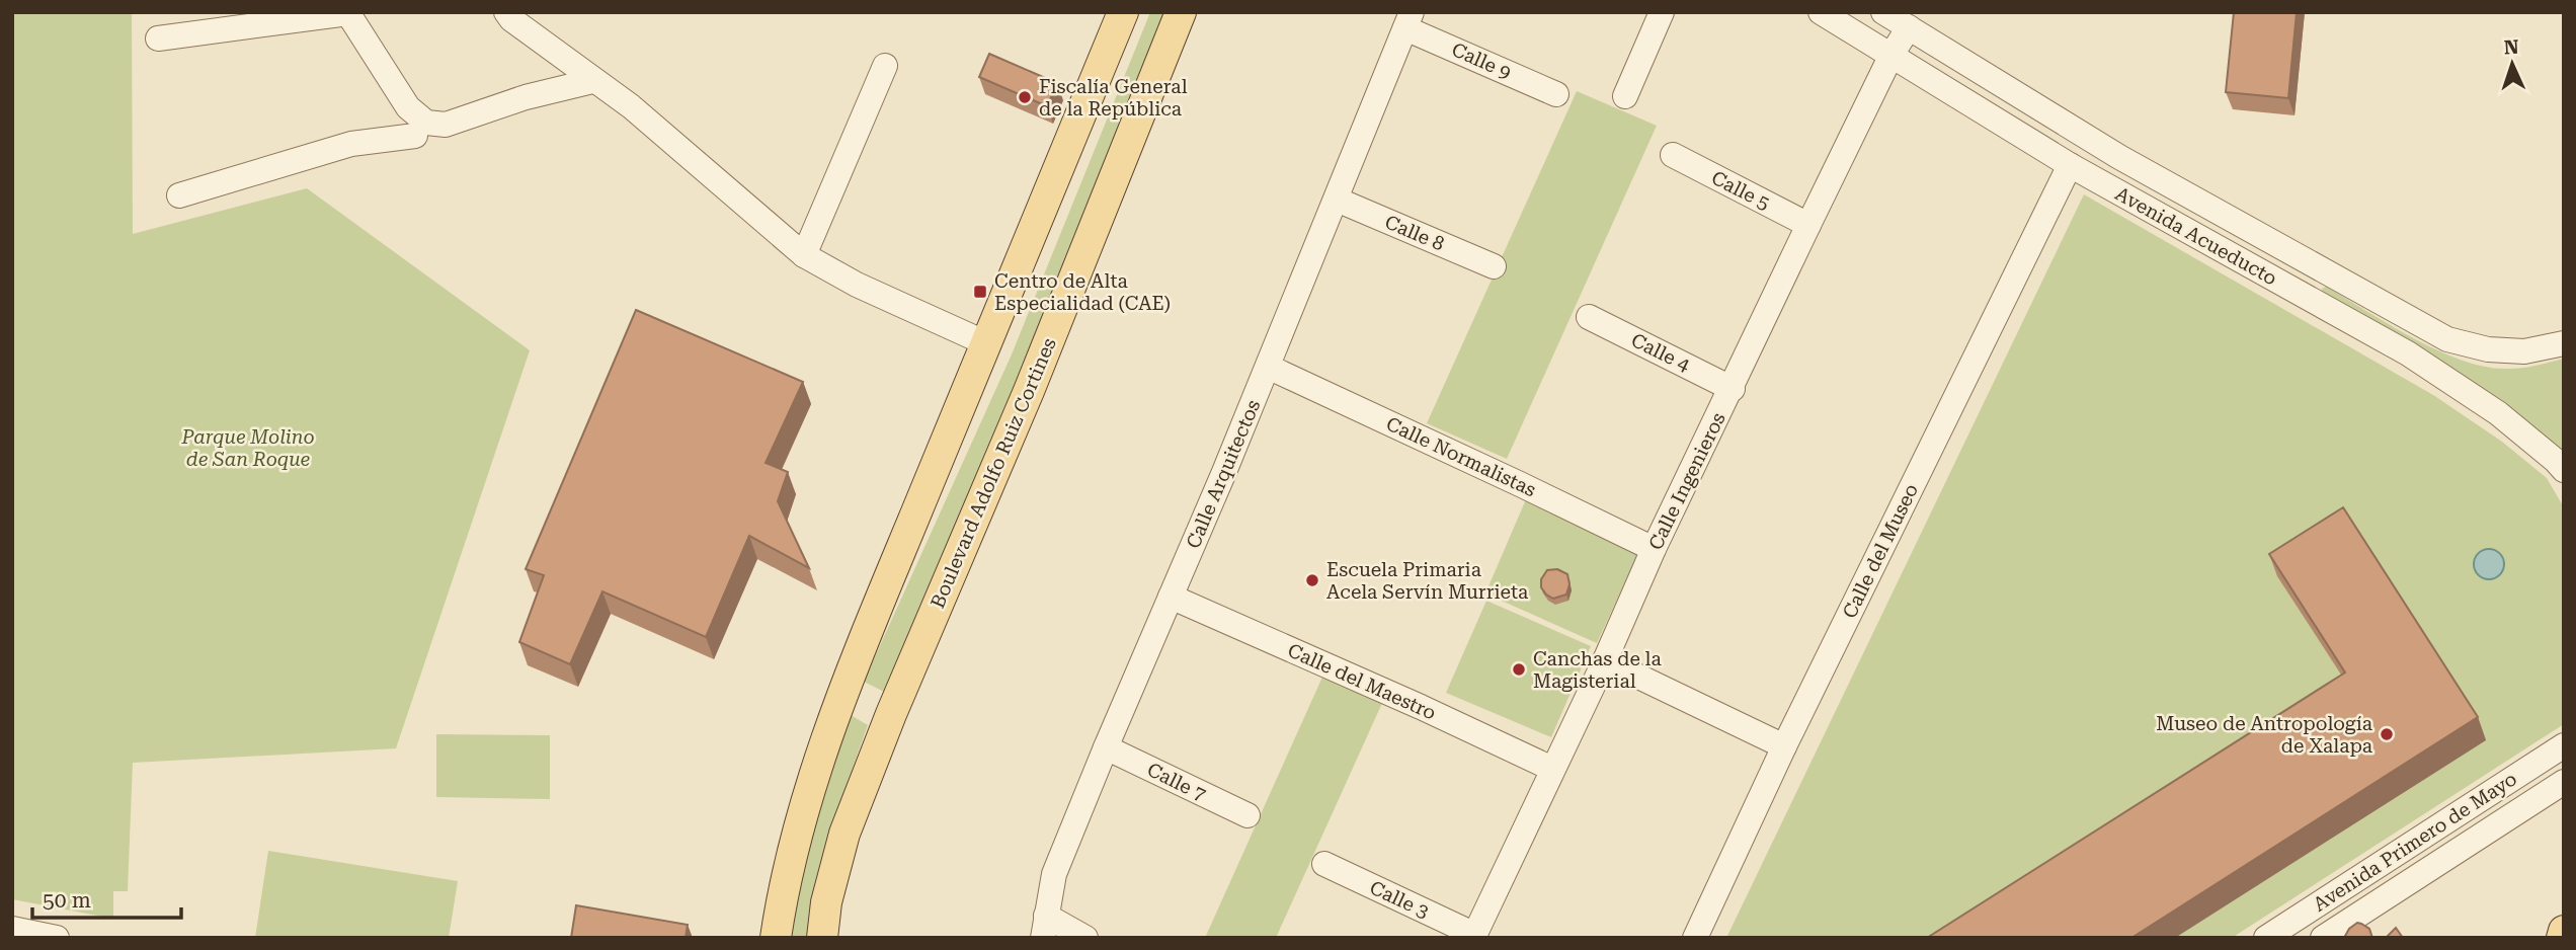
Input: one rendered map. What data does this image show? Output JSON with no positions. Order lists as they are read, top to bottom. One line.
{"streets":{"main road":["Boulevard Adolfo Ruiz Cortines"],"street":["Calle 9","Calle 5","Calle 8","Avenida Acueducto","Calle 4","Calle Normalistas","Calle Arquitectos","Calle Ingenieros","Calle del Museo","Calle del Maestro","Calle 7","Avenida Primero de Mayo","Calle 3"]},"crossings":[["Calle 9","Calle Arquitectos"],["Calle 5","Calle Ingenieros"],["Calle 8","Calle Arquitectos"],["Avenida Acueducto","Calle Ingenieros"],["Avenida Acueducto","Calle del Museo"],["Calle 4","Calle Ingenieros"],["Calle Normalistas","Calle Arquitectos"],["Calle Normalistas","Calle Ingenieros"],["Calle Arquitectos","Calle del Maestro"],["Calle Arquitectos","Calle 7"],["Calle Ingenieros","Calle del Maestro"],["Calle Ingenieros","Calle 3"]],"parks":["Parque Molino de San Roque"],"places":{"other":["Fiscalía General de la República","Escuela Primaria Acela Servín Murrieta","Canchas de la Magisterial","Museo de Antropología de Xalapa"],"transit":["Centro de Alta Especialidad (CAE)"]},"scale_bar":"50 m","north":"top"}
